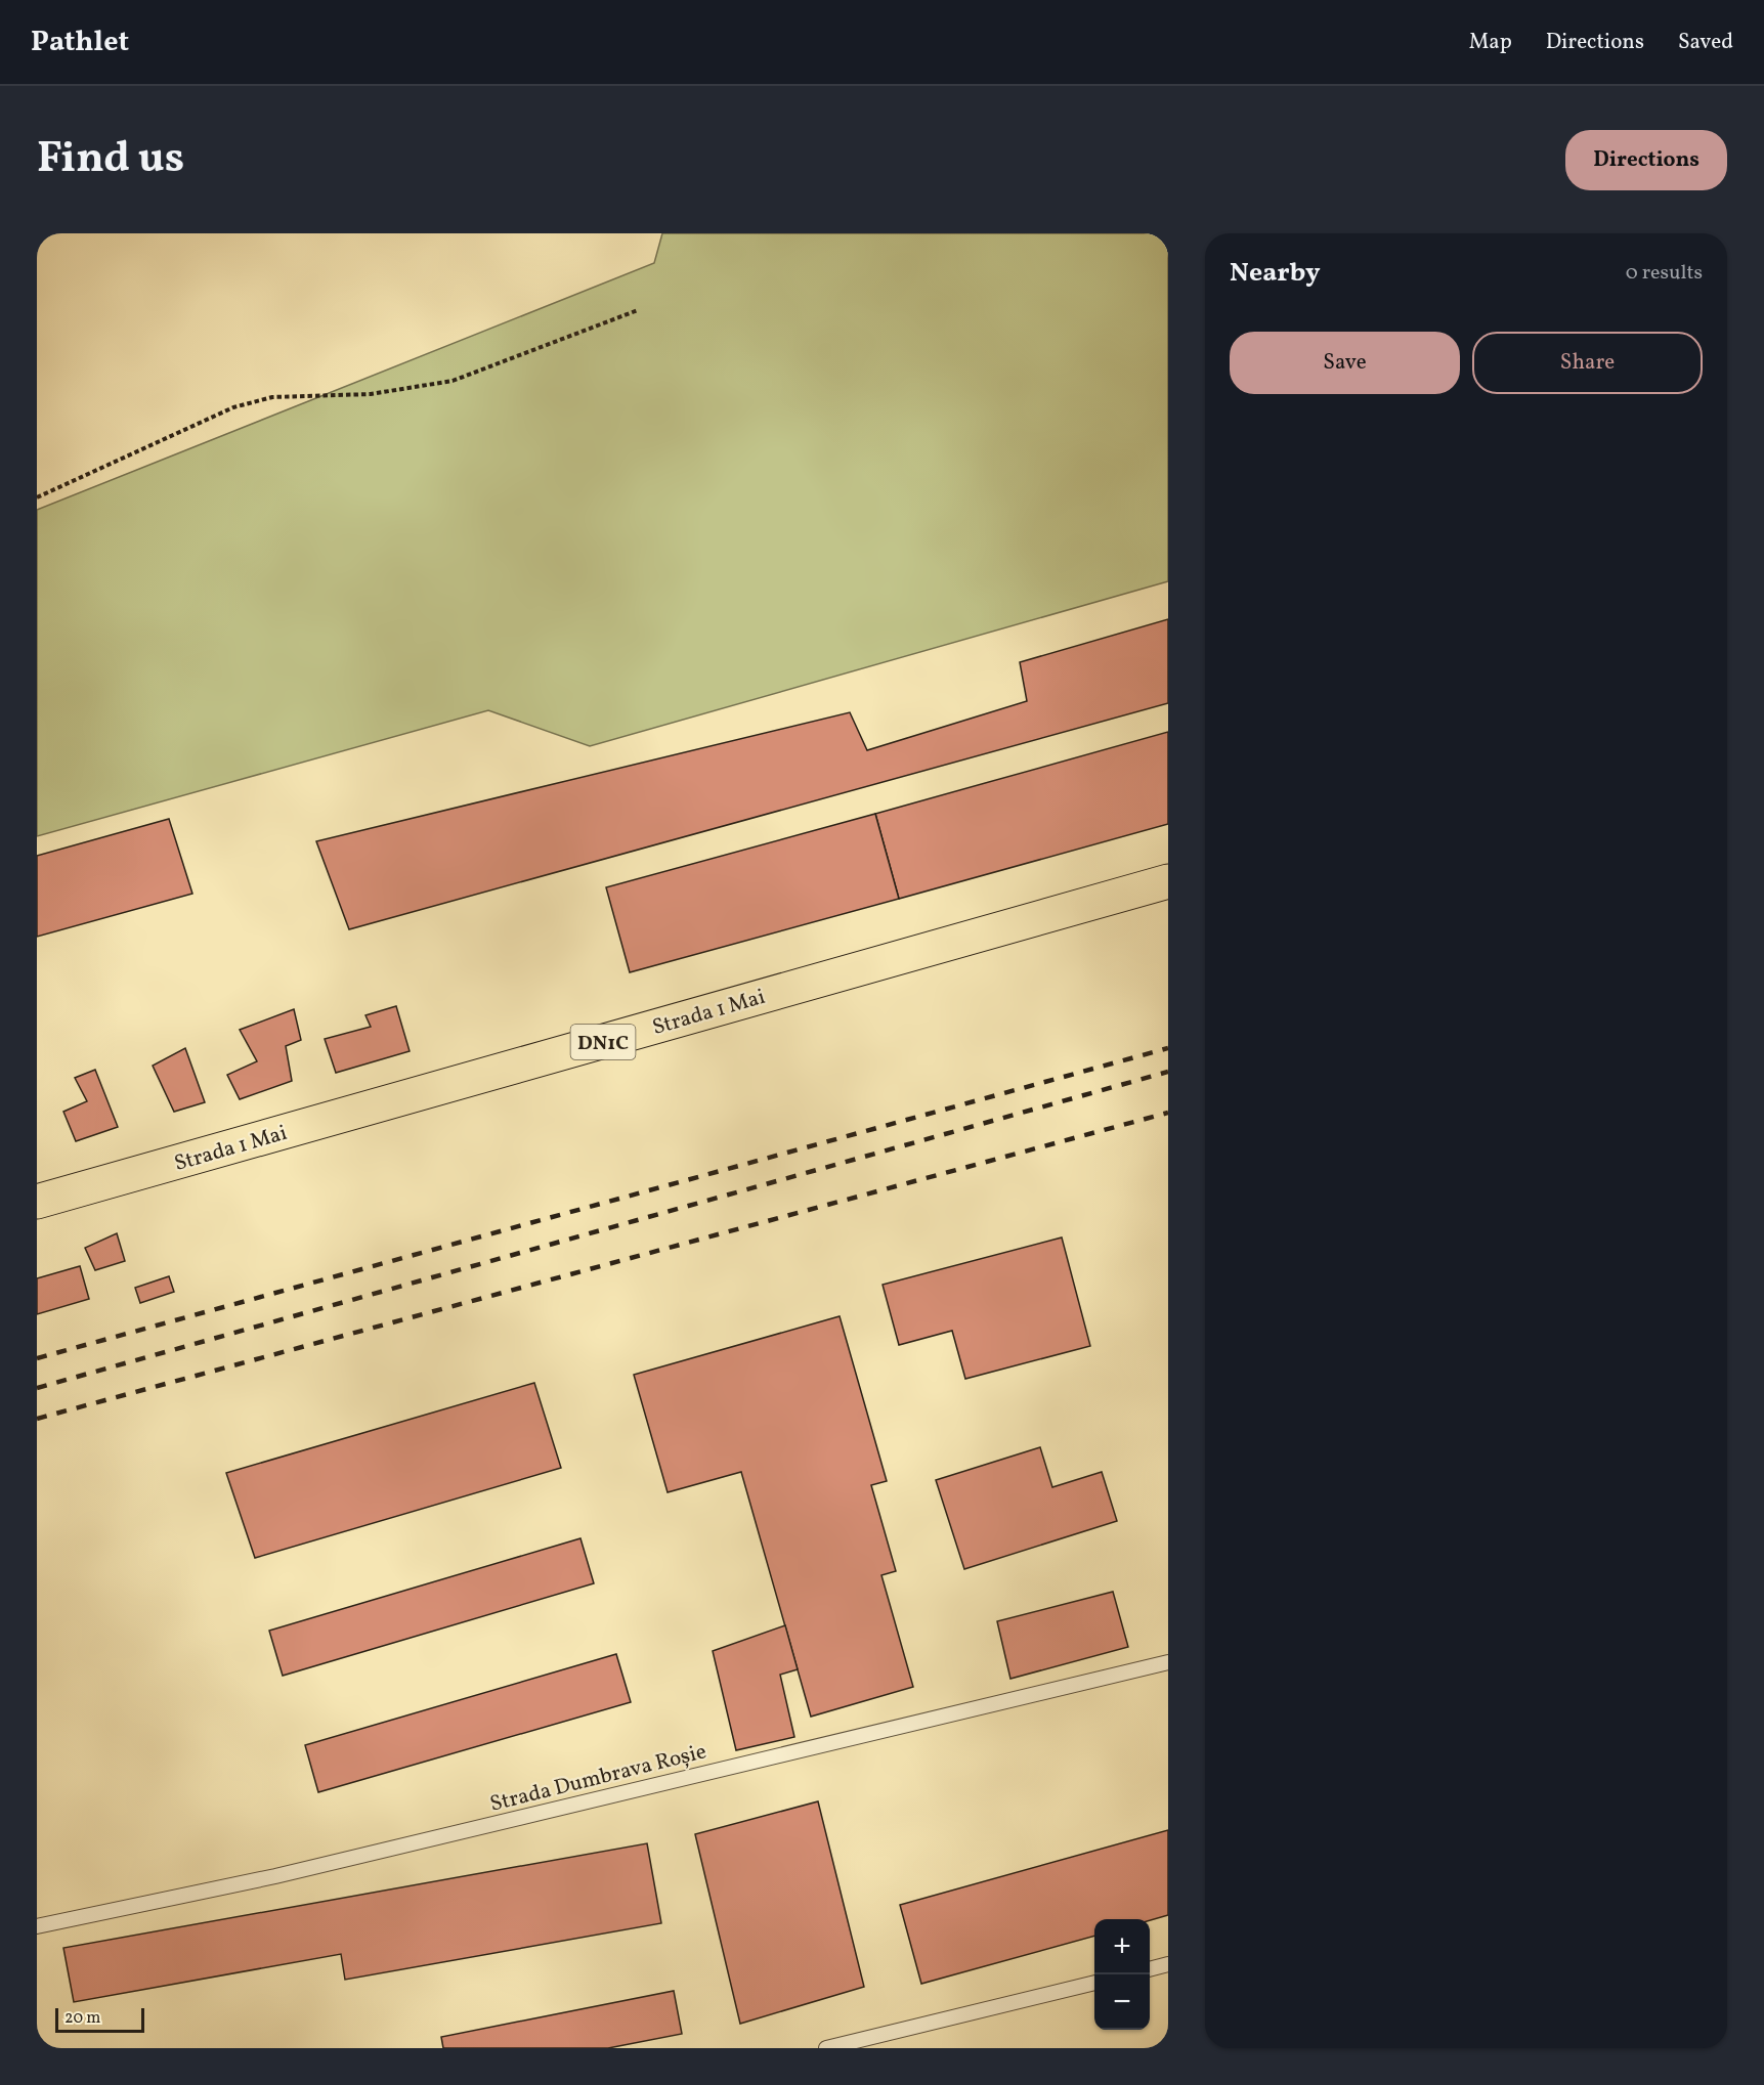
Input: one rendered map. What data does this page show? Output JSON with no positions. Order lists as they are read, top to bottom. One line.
{"streets":{"highway":["Strada 1 Mai","DN1C"],"lane":["Strada Dumbrava Roșie"]},"scale_bar":"20 m","page":{"header":"Pathlet","nav":["Map","Directions","Saved"],"title":"Find us","buttons":["Directions",["Save","Share"]],"heading":["Nearby","0 results"],"map_buttons":["+","−"],"scale":"20 m"}}
